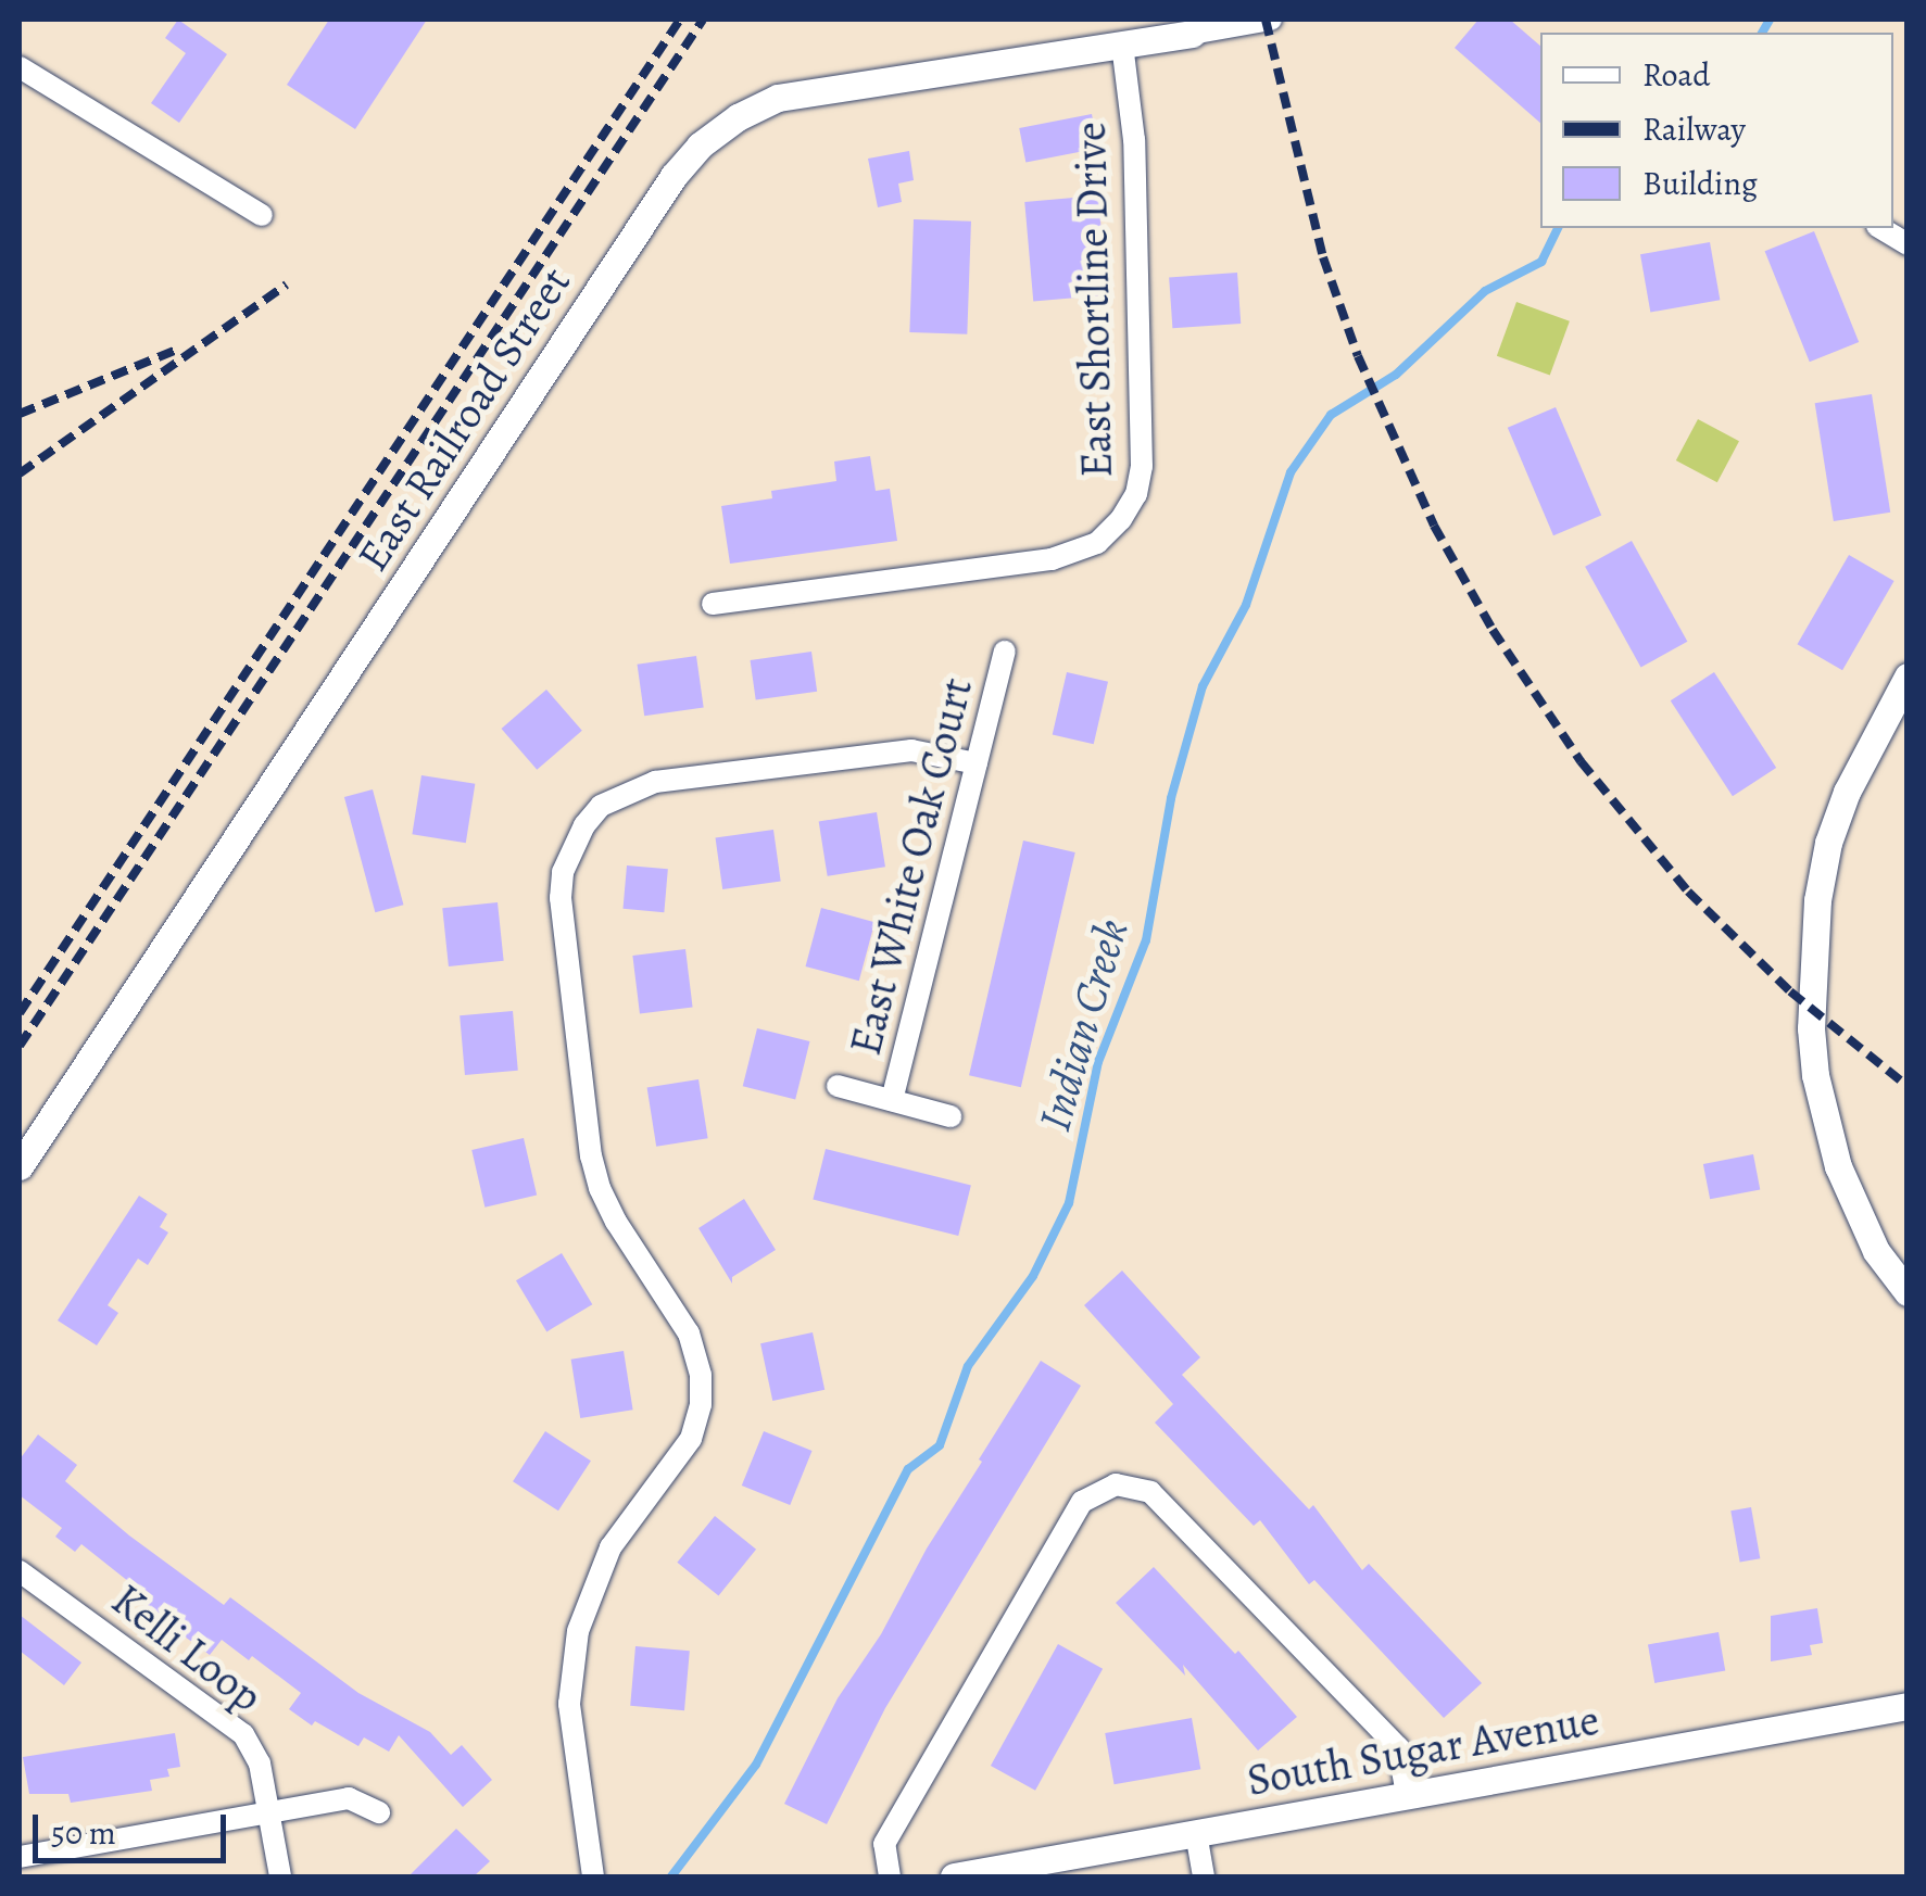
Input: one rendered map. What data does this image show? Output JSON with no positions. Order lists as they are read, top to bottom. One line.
{"streets":{"street":["East Shortline Drive","East Railroad Street","East White Oak Court","Kelli Loop","South Sugar Avenue"]},"crossings":[["East Shortline Drive","East Railroad Street"]],"water":["Indian Creek"],"legend":["Road","Railway","Building"],"scale_bar":"50 m"}
